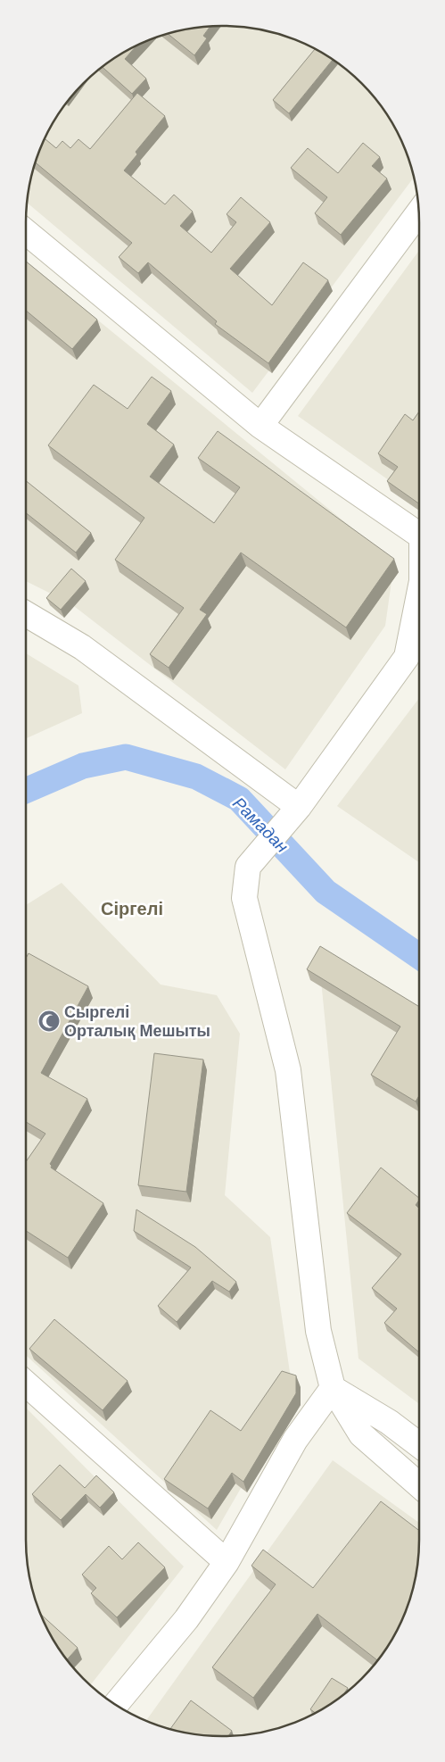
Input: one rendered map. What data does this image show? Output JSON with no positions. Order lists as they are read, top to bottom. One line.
{"districts":["Сіргелі"],"water":["Рамадан"],"places":{"mosque":["Сыргелі Орталық Мешыты"]}}
